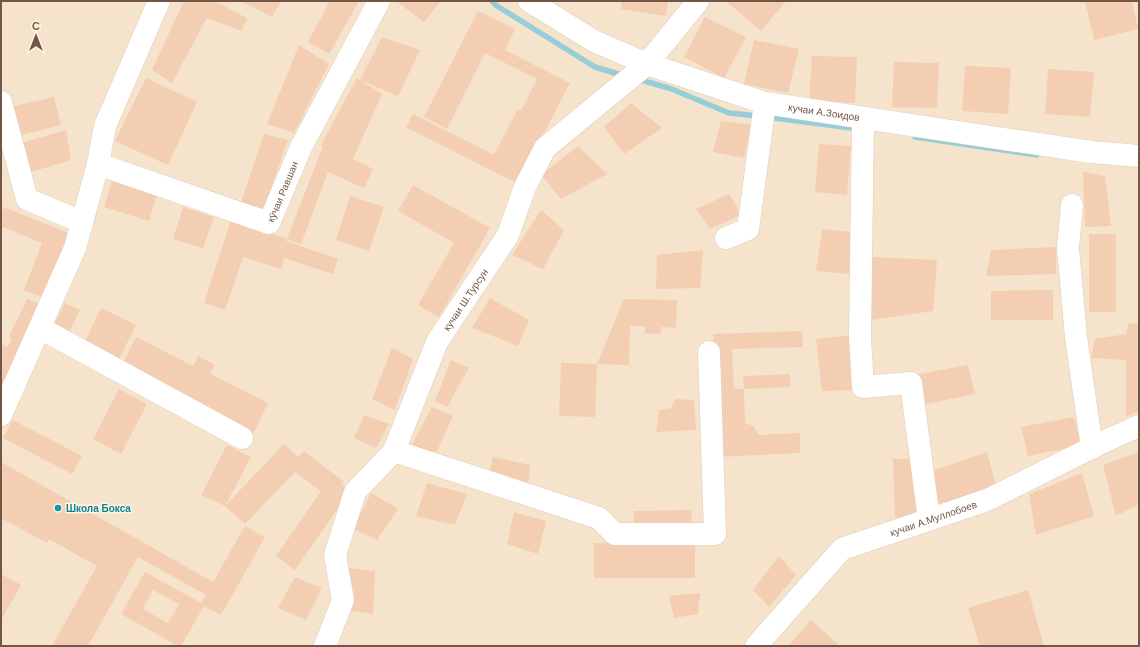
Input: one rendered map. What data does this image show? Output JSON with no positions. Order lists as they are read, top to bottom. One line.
{"streets":{"street":["кучаи А.Зоидов","кӯчаи Равшан","кучаи Ш.Турсун","кучаи А.Муллобоев"]},"crossings":[["кучаи А.Зоидов","кучаи Ш.Турсун"]],"places":["Школа Бокса"],"north":"top"}
